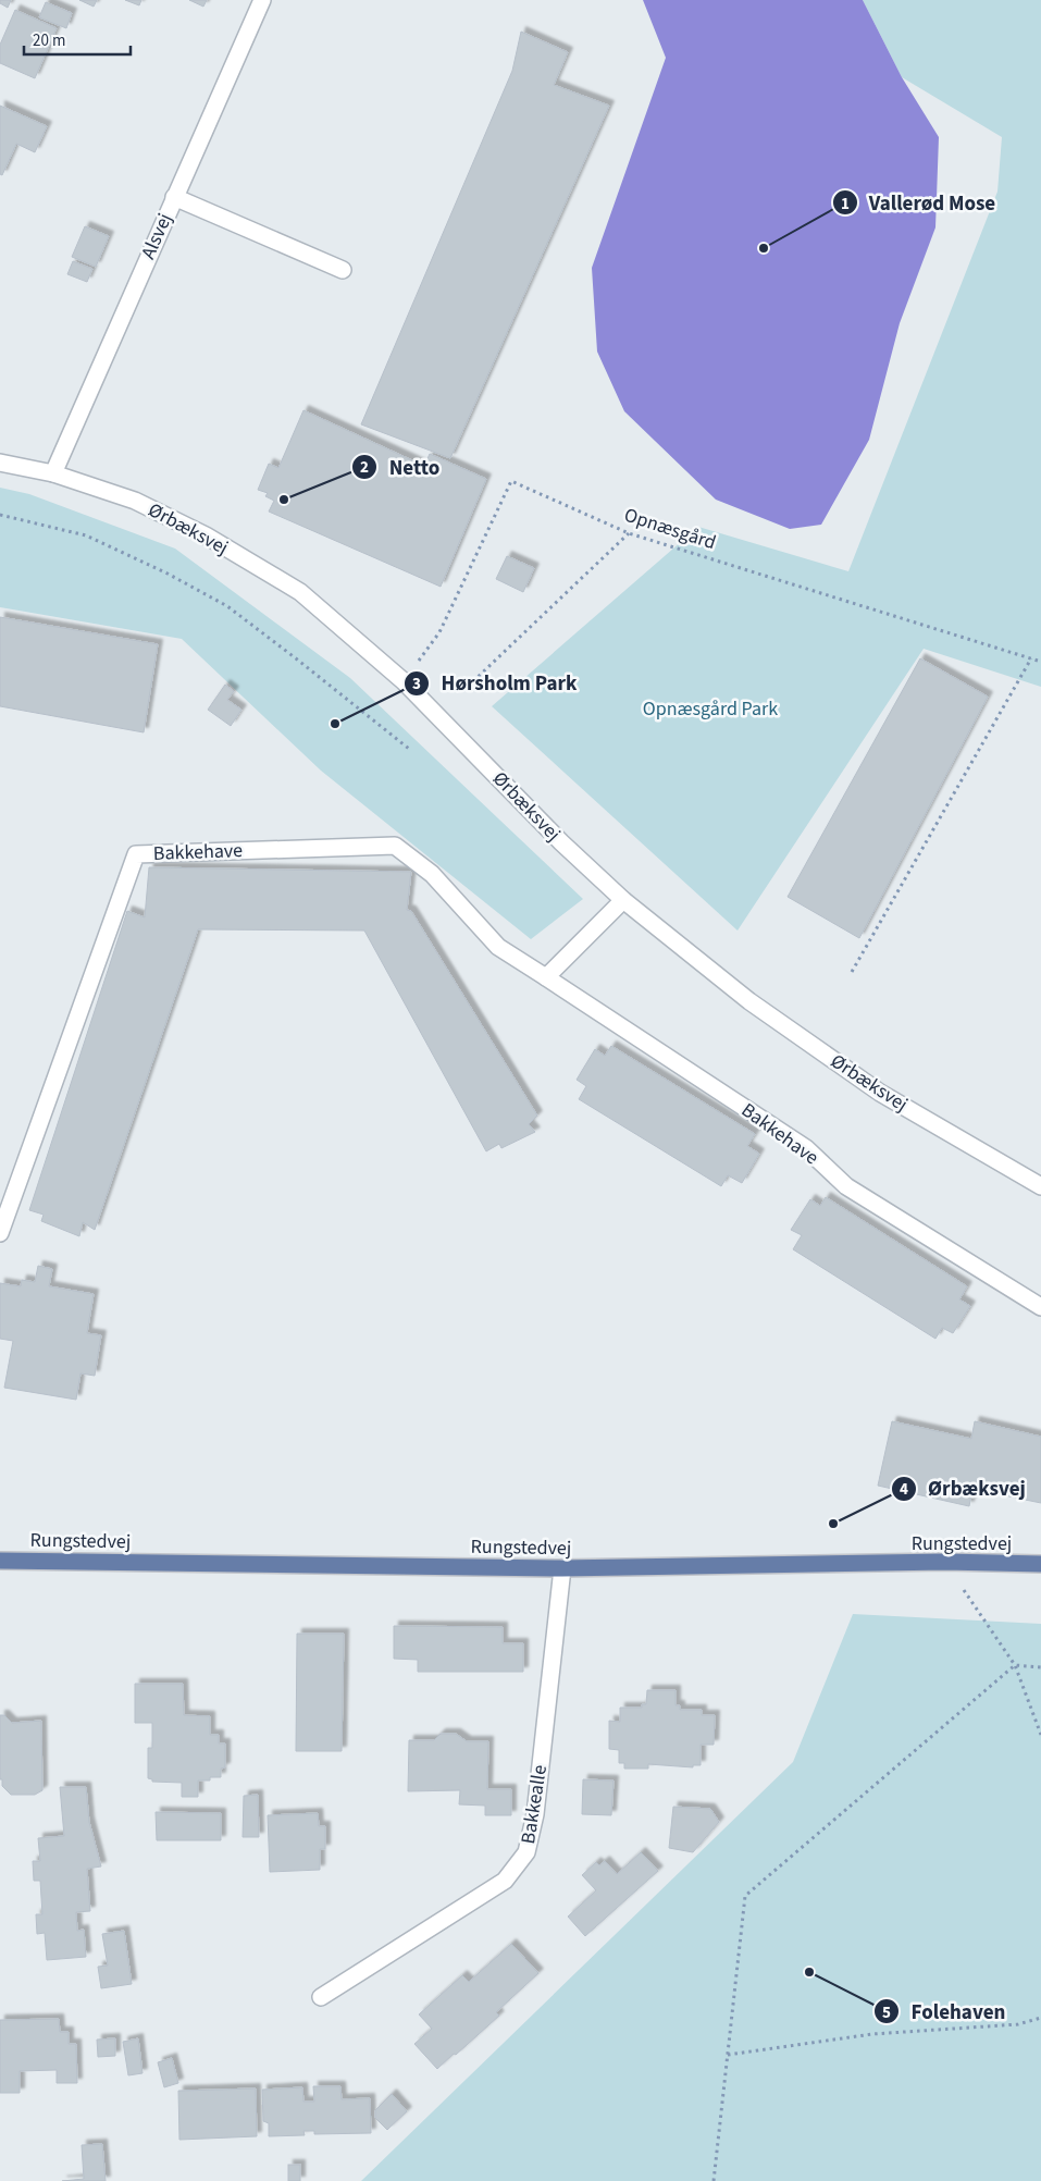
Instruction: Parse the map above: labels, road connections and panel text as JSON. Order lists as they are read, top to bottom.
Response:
{
  "streets": {
    "main road": ["Rungstedvej"],
    "street": [
      "Alsvej",
      "Ørbæksvej",
      "Bakkehave",
      "Bakkealle"
    ],
    "path": ["Opnæsgård"]
  },
  "crossings": [
    ["Alsvej", "Ørbæksvej"],
    ["Ørbæksvej", "Opnæsgård"],
    ["Rungstedvej", "Bakkealle"]
  ],
  "parks": ["Opnæsgård Park"],
  "places": [
    "Vallerød Mose",
    "Netto",
    "Hørsholm Park",
    "Ørbæksvej",
    "Folehaven"
  ],
  "scale_bar": "20 m"
}
